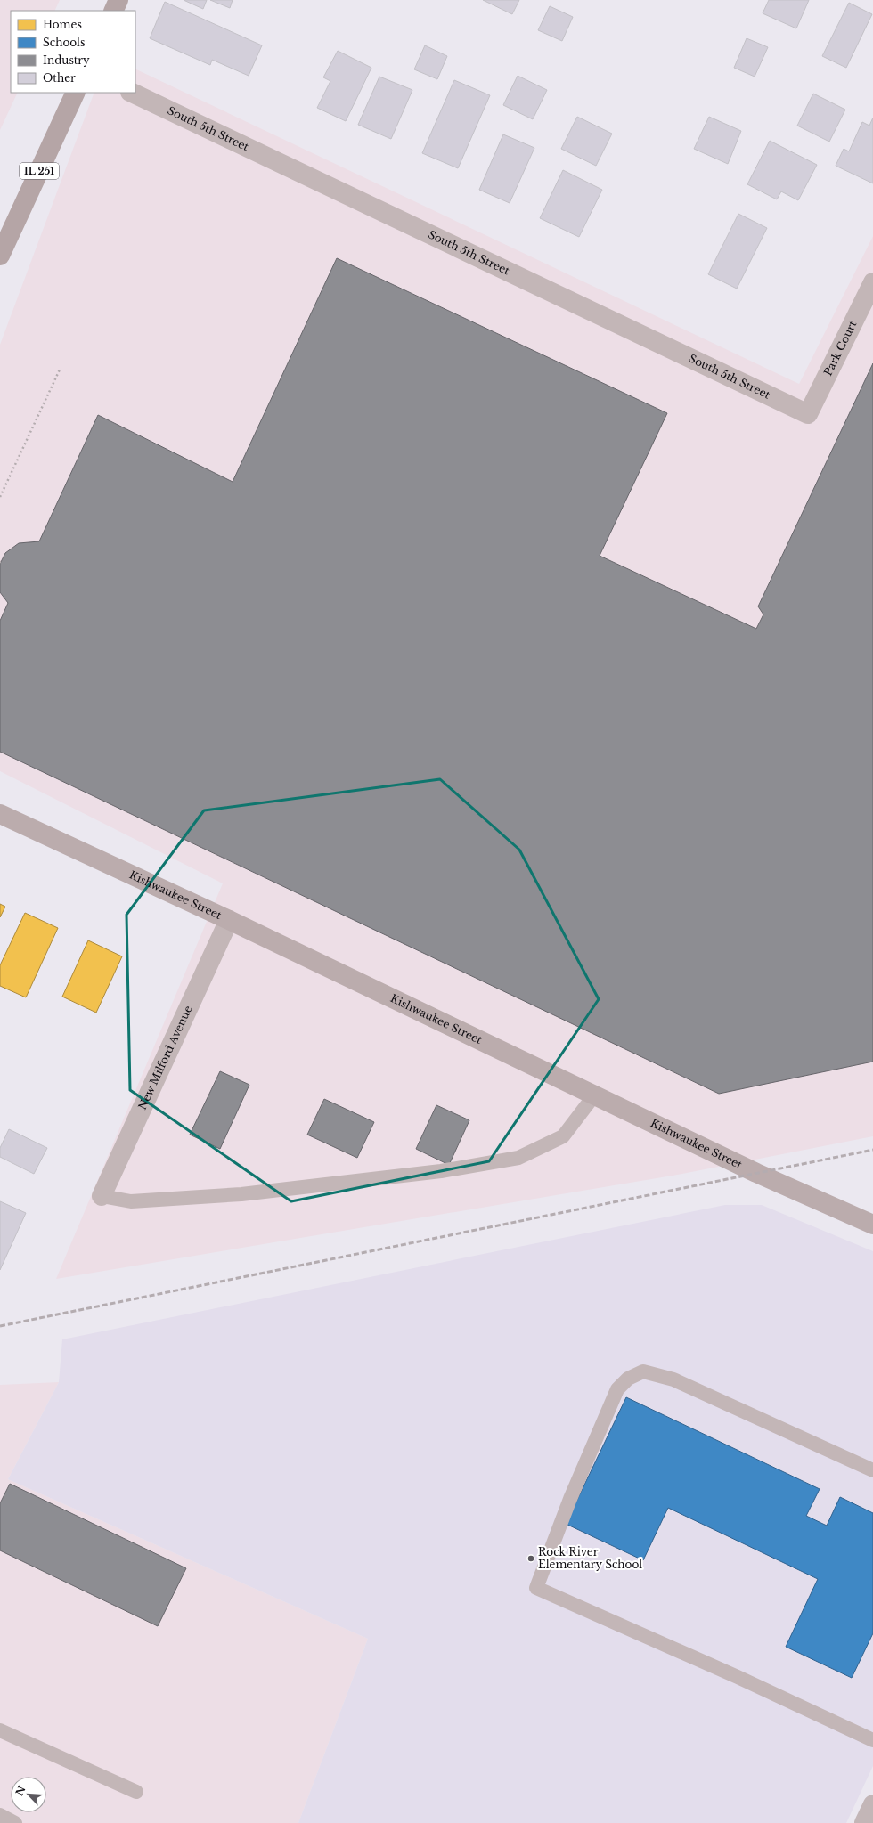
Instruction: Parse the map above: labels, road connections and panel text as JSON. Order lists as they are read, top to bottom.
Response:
{
  "streets": {
    "main road": ["IL 251"],
    "street": [
      "South 5th Street",
      "Park Court",
      "Kishwaukee Street",
      "New Milford Avenue"
    ]
  },
  "crossings": [
    ["South 5th Street", "Park Court"],
    ["Kishwaukee Street", "New Milford Avenue"]
  ],
  "places": ["Rock River Elementary School"],
  "legend": [
    "Homes",
    "Schools",
    "Industry",
    "Other"
  ],
  "north": "top left"
}
